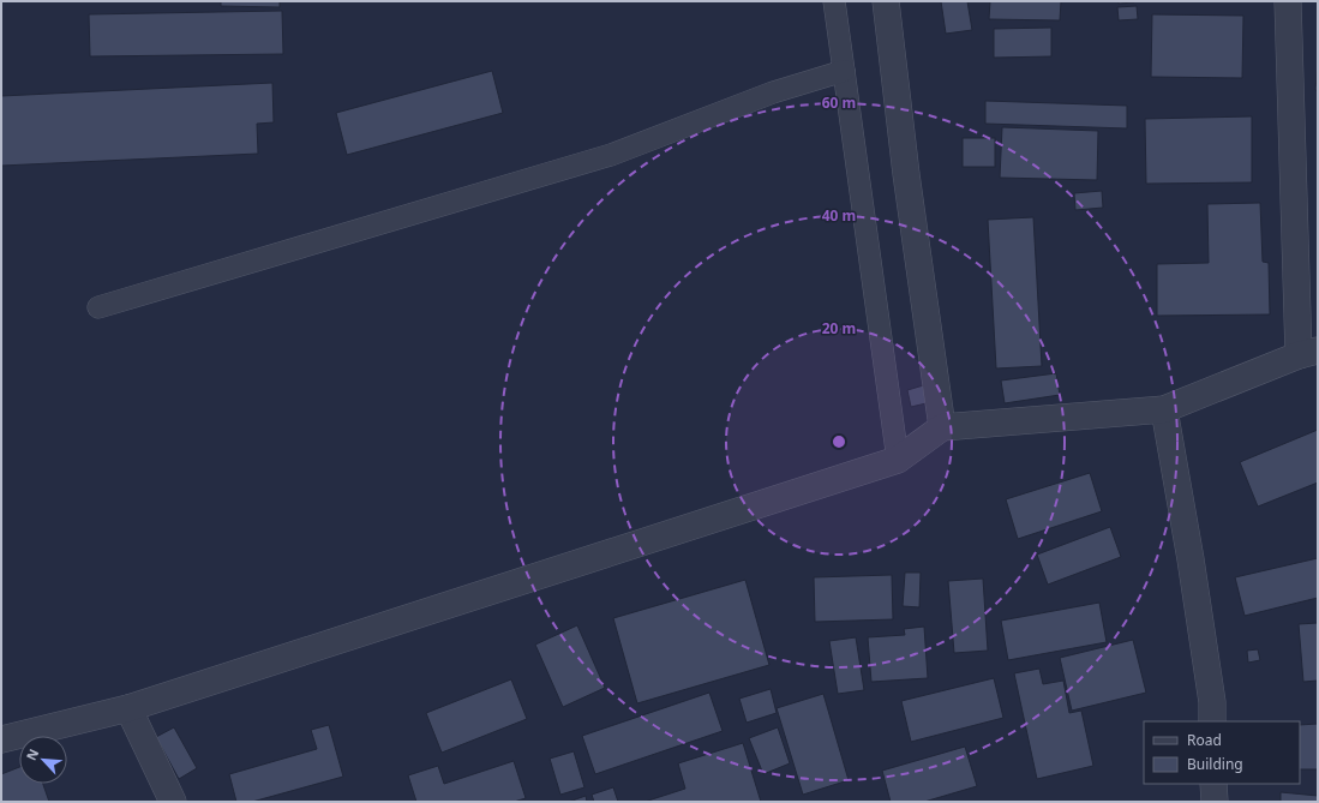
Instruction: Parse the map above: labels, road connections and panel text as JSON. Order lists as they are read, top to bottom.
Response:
{
  "legend": ["Road", "Building"],
  "north": "top left",
  "rings": ["60 m", "40 m", "20 m"]
}
